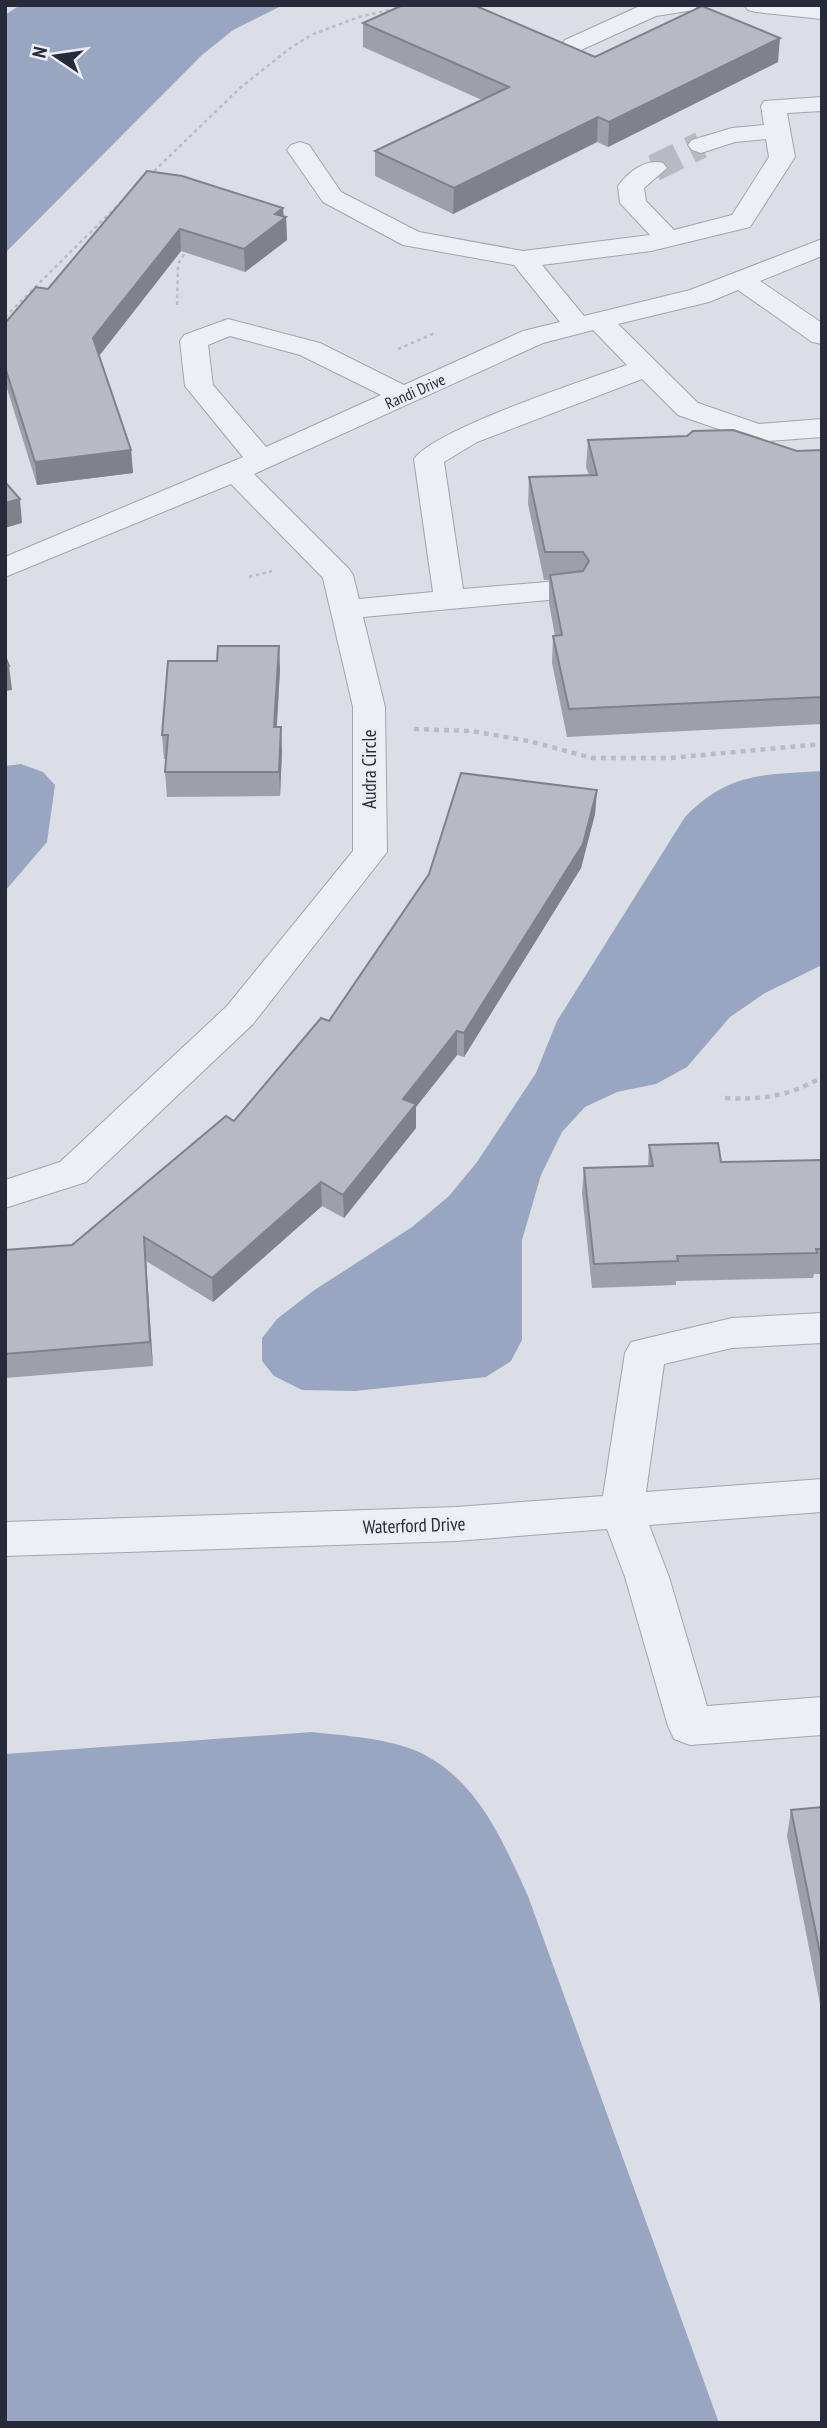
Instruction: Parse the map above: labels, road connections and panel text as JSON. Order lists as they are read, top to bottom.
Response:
{
  "streets": {
    "street": ["Randi Drive", "Audra Circle", "Waterford Drive"]
  },
  "crossings": [
    ["Randi Drive", "Audra Circle"]
  ],
  "north": "left"
}
